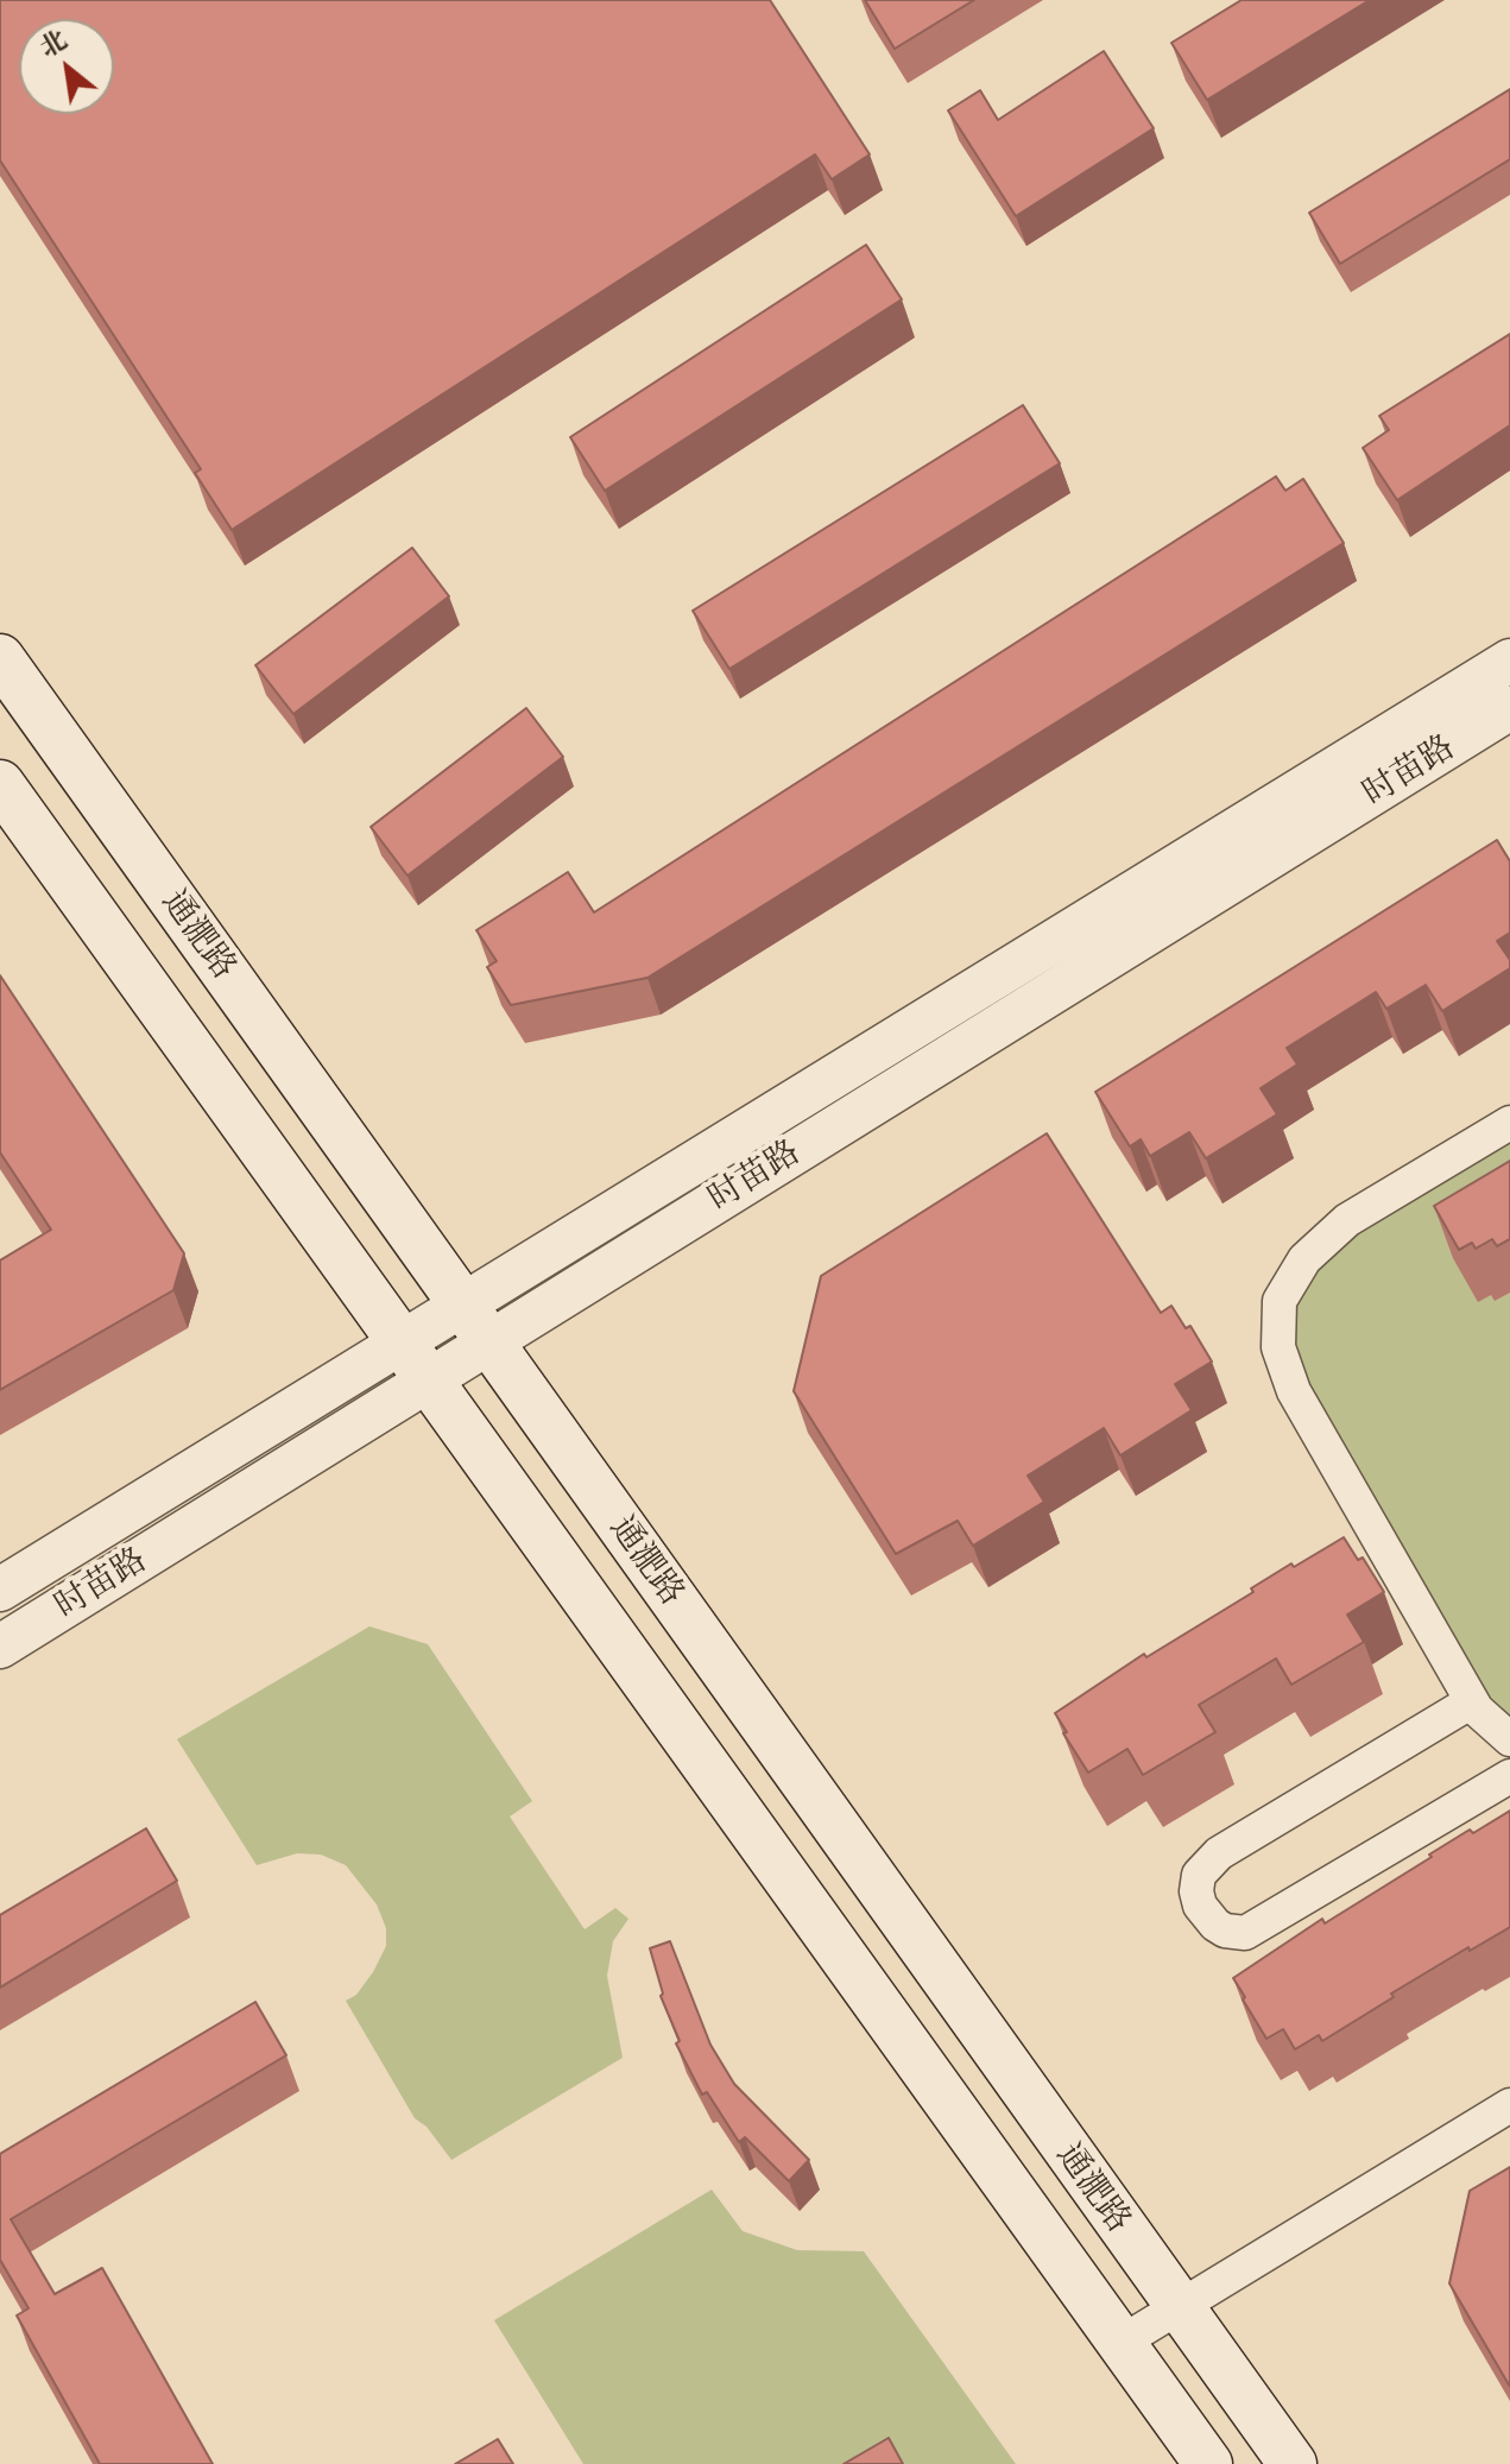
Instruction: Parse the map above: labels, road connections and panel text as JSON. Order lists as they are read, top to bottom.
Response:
{
  "streets": {
    "main road": ["通淝路"],
    "street": ["时苗路"]
  },
  "crossings": [
    ["时苗路", "通淝路"]
  ],
  "north": "top left"
}
